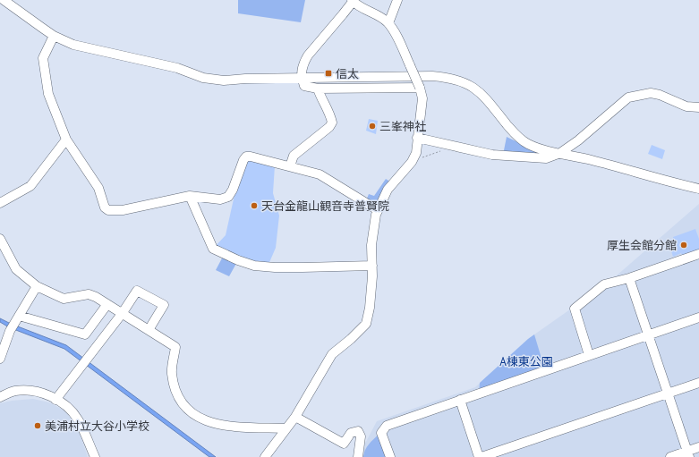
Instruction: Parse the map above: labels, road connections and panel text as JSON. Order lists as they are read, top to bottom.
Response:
{
  "parks": ["A棟東公園"],
  "places": {
    "transit": ["信太"],
    "other": [
      "三峯神社",
      "天台金龍山観音寺普賢院",
      "厚生会館分館",
      "美浦村立大谷小学校"
    ]
  }
}
